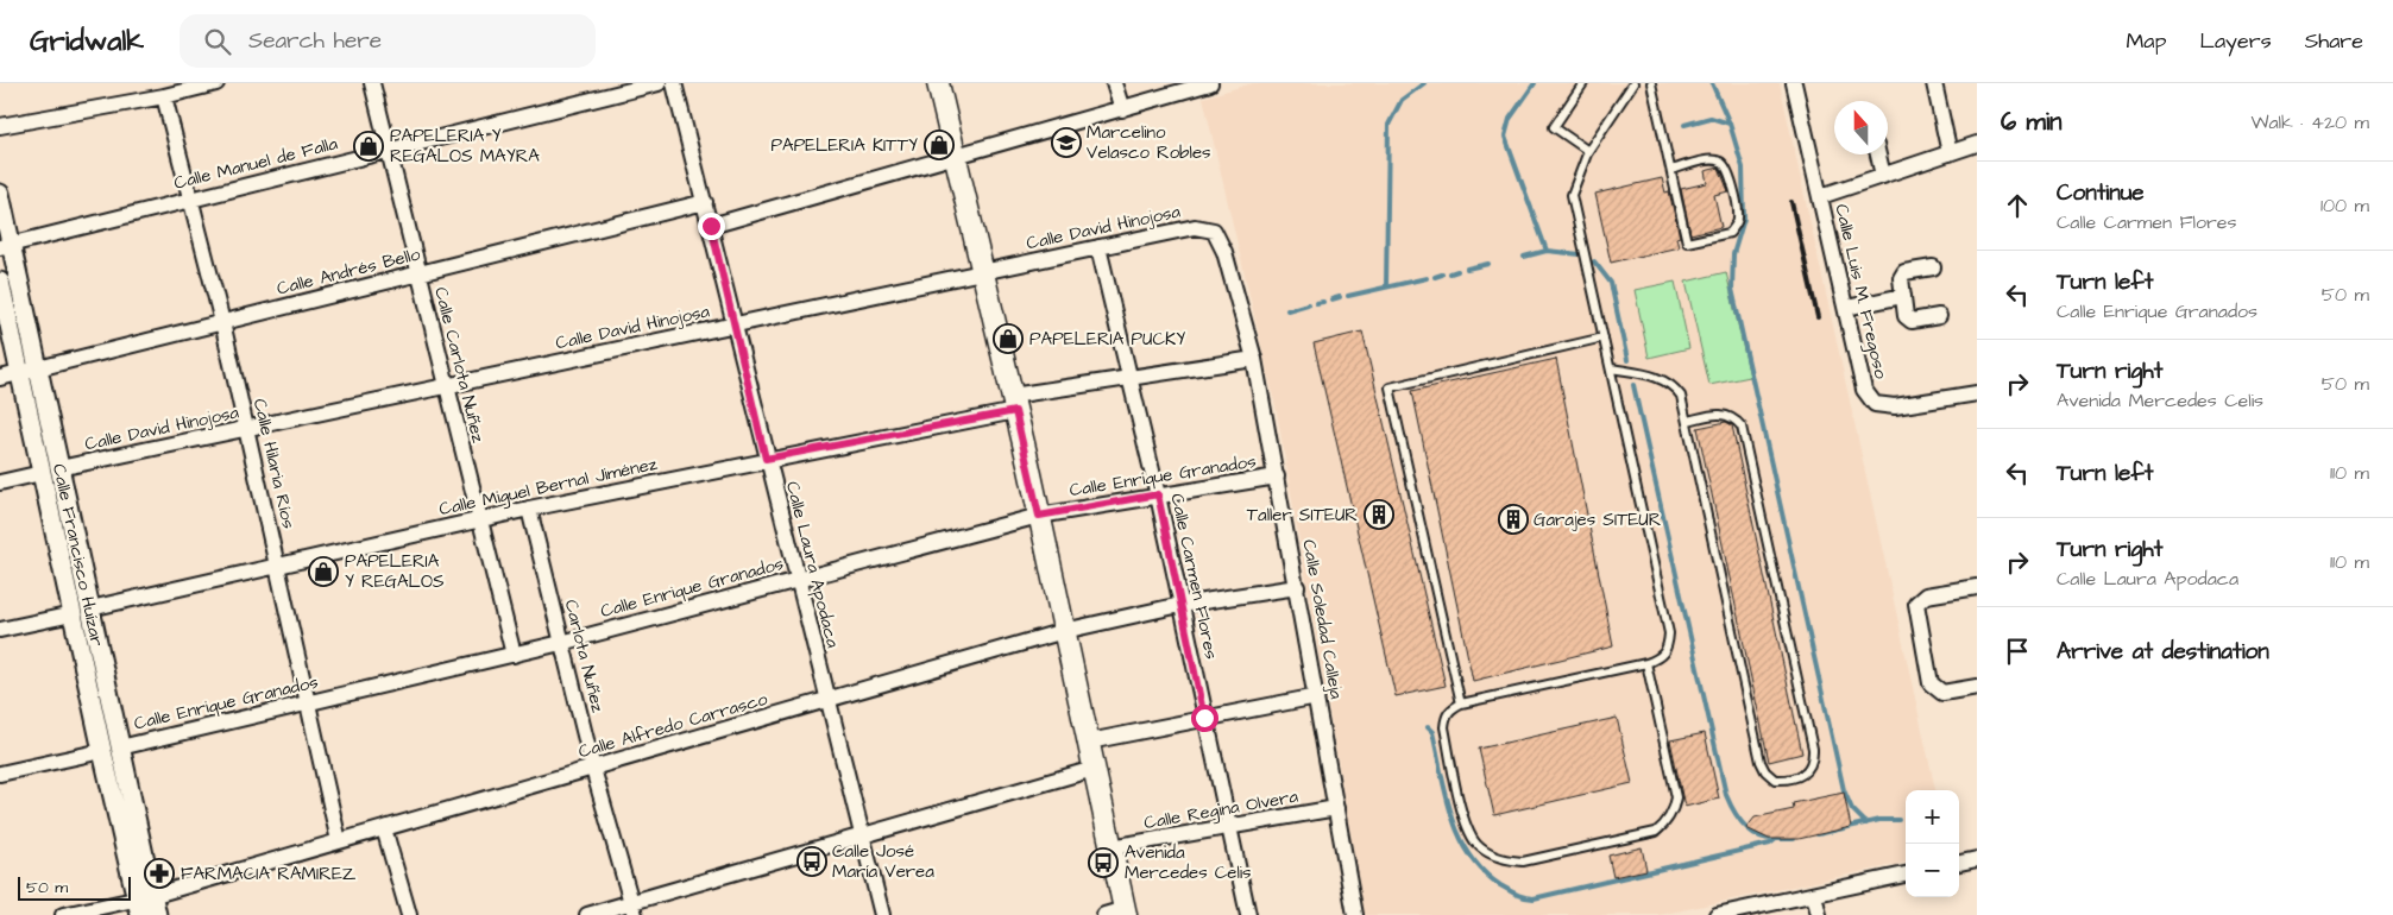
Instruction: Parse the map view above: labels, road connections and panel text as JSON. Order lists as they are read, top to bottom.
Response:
{
  "streets": {
    "street": [
      "Calle Manuel de Falla",
      "Calle David Hinojosa",
      "Calle Andrés Bello",
      "Calle Luis M. Fregoso",
      "Calle Carlota Nuñez",
      "Calle Hilaria Ríos",
      "Calle Enrique Granados",
      "Calle Miguel Bernal Jiménez",
      "Calle Francisco Huízar",
      "Calle Laura Apodaca",
      "Calle Carmen Flores",
      "Calle Soledad Calleja",
      "Carlota Nuñez",
      "Calle Alfredo Carrasco",
      "Calle Regina Olvera"
    ]
  },
  "crossings": [
    ["Calle Manuel de Falla", "Calle Carlota Nuñez"],
    ["Calle Manuel de Falla", "Calle Hilaria Ríos"],
    ["Calle Manuel de Falla", "Calle Francisco Huízar"],
    ["Calle David Hinojosa", "Calle Carlota Nuñez"],
    ["Calle David Hinojosa", "Calle Hilaria Ríos"],
    ["Calle David Hinojosa", "Calle Francisco Huízar"],
    ["Calle David Hinojosa", "Calle Laura Apodaca"],
    ["Calle David Hinojosa", "Calle Carmen Flores"],
    ["Calle David Hinojosa", "Calle Soledad Calleja"],
    ["Calle Andrés Bello", "Calle Carlota Nuñez"],
    ["Calle Andrés Bello", "Calle Hilaria Ríos"],
    ["Calle Andrés Bello", "Calle Francisco Huízar"],
    ["Calle Andrés Bello", "Calle Laura Apodaca"],
    ["Calle Carlota Nuñez", "Calle Enrique Granados"],
    ["Calle Carlota Nuñez", "Calle Miguel Bernal Jiménez"],
    ["Calle Hilaria Ríos", "Calle Enrique Granados"],
    ["Calle Hilaria Ríos", "Calle Miguel Bernal Jiménez"],
    ["Calle Hilaria Ríos", "Calle Alfredo Carrasco"],
    ["Calle Enrique Granados", "Calle Francisco Huízar"],
    ["Calle Enrique Granados", "Calle Laura Apodaca"],
    ["Calle Enrique Granados", "Calle Carmen Flores"],
    ["Calle Enrique Granados", "Calle Soledad Calleja"],
    ["Calle Enrique Granados", "Carlota Nuñez"],
    ["Calle Miguel Bernal Jiménez", "Calle Francisco Huízar"],
    ["Calle Miguel Bernal Jiménez", "Calle Laura Apodaca"],
    ["Calle Miguel Bernal Jiménez", "Calle Carmen Flores"],
    ["Calle Miguel Bernal Jiménez", "Calle Soledad Calleja"],
    ["Calle Miguel Bernal Jiménez", "Carlota Nuñez"],
    ["Calle Francisco Huízar", "Calle Alfredo Carrasco"],
    ["Calle Laura Apodaca", "Calle Alfredo Carrasco"],
    ["Calle Carmen Flores", "Calle Alfredo Carrasco"],
    ["Calle Carmen Flores", "Calle Regina Olvera"],
    ["Calle Soledad Calleja", "Calle Alfredo Carrasco"],
    ["Calle Soledad Calleja", "Calle Regina Olvera"],
    ["Carlota Nuñez", "Calle Alfredo Carrasco"]
  ],
  "places": {
    "school or university": ["Marcelino Velasco Robles"],
    "shop": [
      "PAPELERIA KITTY",
      "PAPELERIA Y REGALOS MAYRA",
      "PAPELERIA PUCKY",
      "PAPELERIA Y REGALOS"
    ],
    "building": ["Taller SITEUR", "Garajes SITEUR"],
    "bus stop": ["Calle José María Verea", "Avenida Mercedes Celis"],
    "pharmacy": ["FARMACIA RAMIREZ"]
  },
  "scale_bar": "50 m",
  "north": "top",
  "page": {
    "header": "Gridwalk",
    "search": "Search here",
    "nav": ["Map", "Layers", "Share"],
    "heading": ["6 min", "Walk · 420 m"],
    "list": [
      ["Continue", "Calle Carmen Flores", "100 m"],
      ["Turn left", "Calle Enrique Granados", "50 m"],
      ["Turn right", "Avenida Mercedes Celis", "50 m"],
      ["Turn left", "110 m"],
      ["Turn right", "Calle Laura Apodaca", "110 m"],
      "Arrive at destination"
    ],
    "map_buttons": ["+", "−"],
    "scale": "50 m"
  }
}
